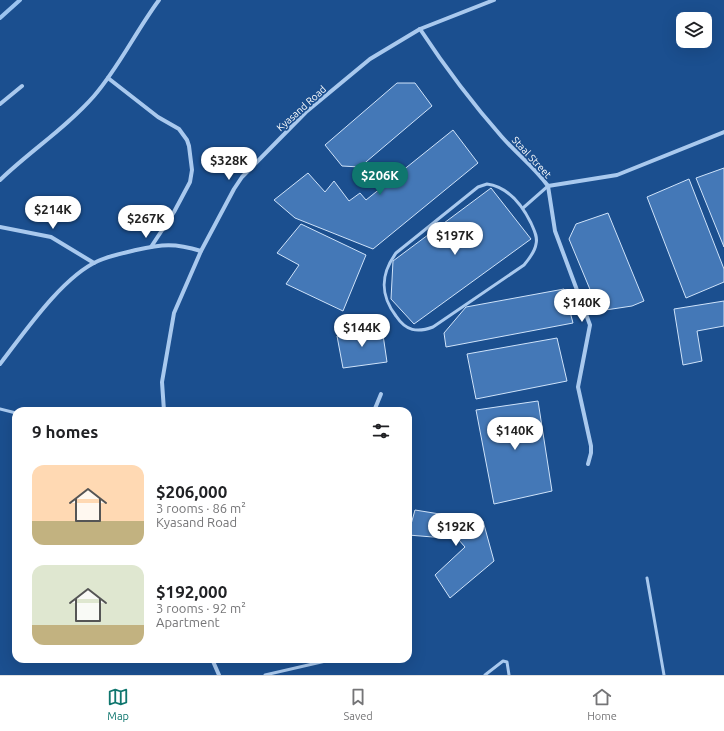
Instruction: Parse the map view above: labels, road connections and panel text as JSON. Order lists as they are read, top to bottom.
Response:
{
  "streets": {
    "street": ["Kyasand Road", "Staal Street"]
  },
  "crossings": [
    ["Kyasand Road", "Staal Street"]
  ],
  "page": {
    "price": [
      "$328K",
      "$206K",
      "$214K",
      "$267K",
      "$197K",
      "$140K",
      "$144K",
      "$140K",
      "$192K"
    ],
    "heading": "9 homes",
    "list": [
      {
        "name": "$206,000",
        "note": "3 rooms · 86 m² · Kyasand Road"
      },
      {
        "name": "$192,000",
        "note": "3 rooms · 92 m² · Apartment"
      }
    ],
    "tabs": ["Map", "Saved", "Home"]
  }
}
